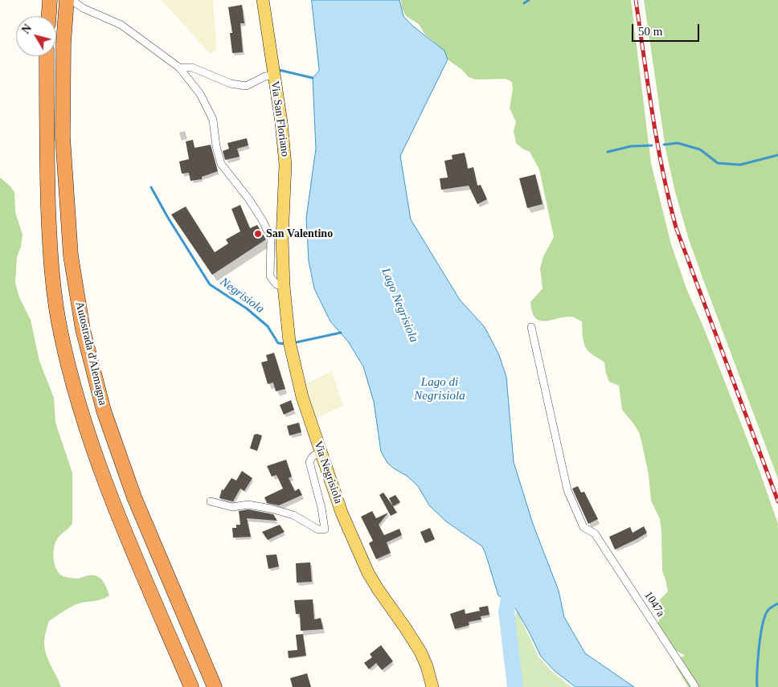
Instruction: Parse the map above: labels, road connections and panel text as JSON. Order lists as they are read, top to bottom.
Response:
{
  "streets": {
    "highway": ["Autostrada d'Alemagna"],
    "main road": ["Via San Floriano", "Via Negrisiola"],
    "street": ["1047a"]
  },
  "crossings": [
    ["Via San Floriano", "Via Negrisiola"]
  ],
  "water": ["Negrisiola", "Lago Negrisiola", "Lago di Negrisiola"],
  "places": ["San Valentino"],
  "scale_bar": "50 m",
  "north": "top left"
}
